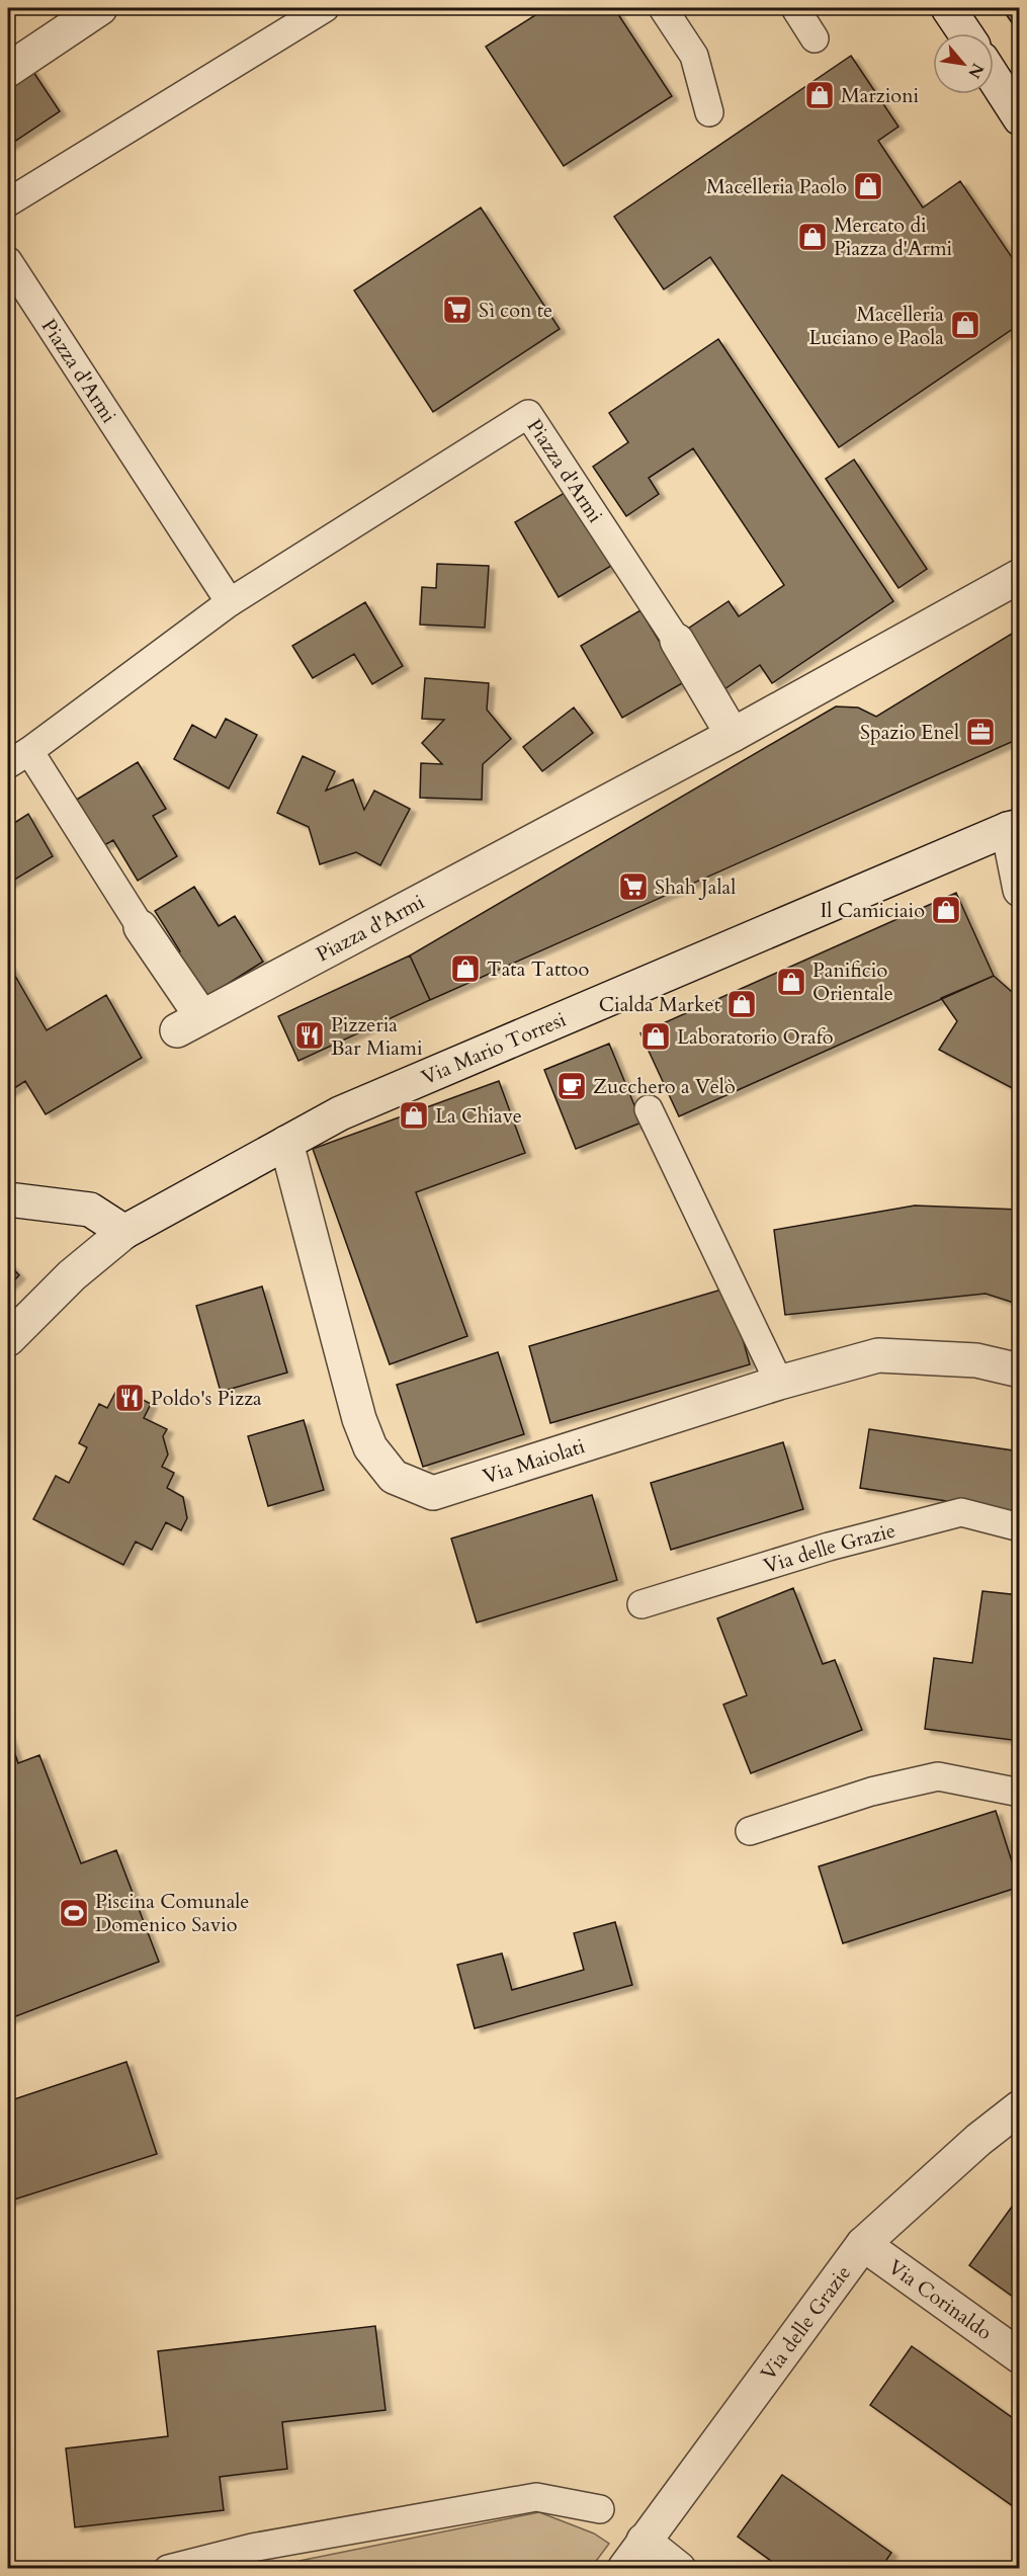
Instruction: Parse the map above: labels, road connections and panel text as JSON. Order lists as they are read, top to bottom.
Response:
{
  "streets": {
    "street": [
      "Piazza d'Armi",
      "Via Mario Torresi",
      "Via Maiolati",
      "Via delle Grazie",
      "Via Corinaldo"
    ]
  },
  "crossings": [
    ["Via Mario Torresi", "Via Maiolati"],
    ["Via delle Grazie", "Via Corinaldo"]
  ],
  "places": {
    "shop": [
      "Marzioni",
      "Macelleria Paolo",
      "Mercato di Piazza d'Armi",
      "Macelleria Luciano e Paola",
      "Il Camiciaio",
      "Tata Tattoo",
      "Panificio Orientale",
      "Cialda Market",
      "Laboratorio Orafo",
      "La Chiave"
    ],
    "supermarket": ["Sì con te", "Shah Jalal"],
    "office": ["Spazio Enel"],
    "restaurant": ["Pizzeria Bar Miami", "Poldo's Pizza"],
    "cafe": ["Zucchero a Velò"],
    "sports": ["Piscina Comunale Domenico Savio"]
  },
  "north": "bottom right"
}
